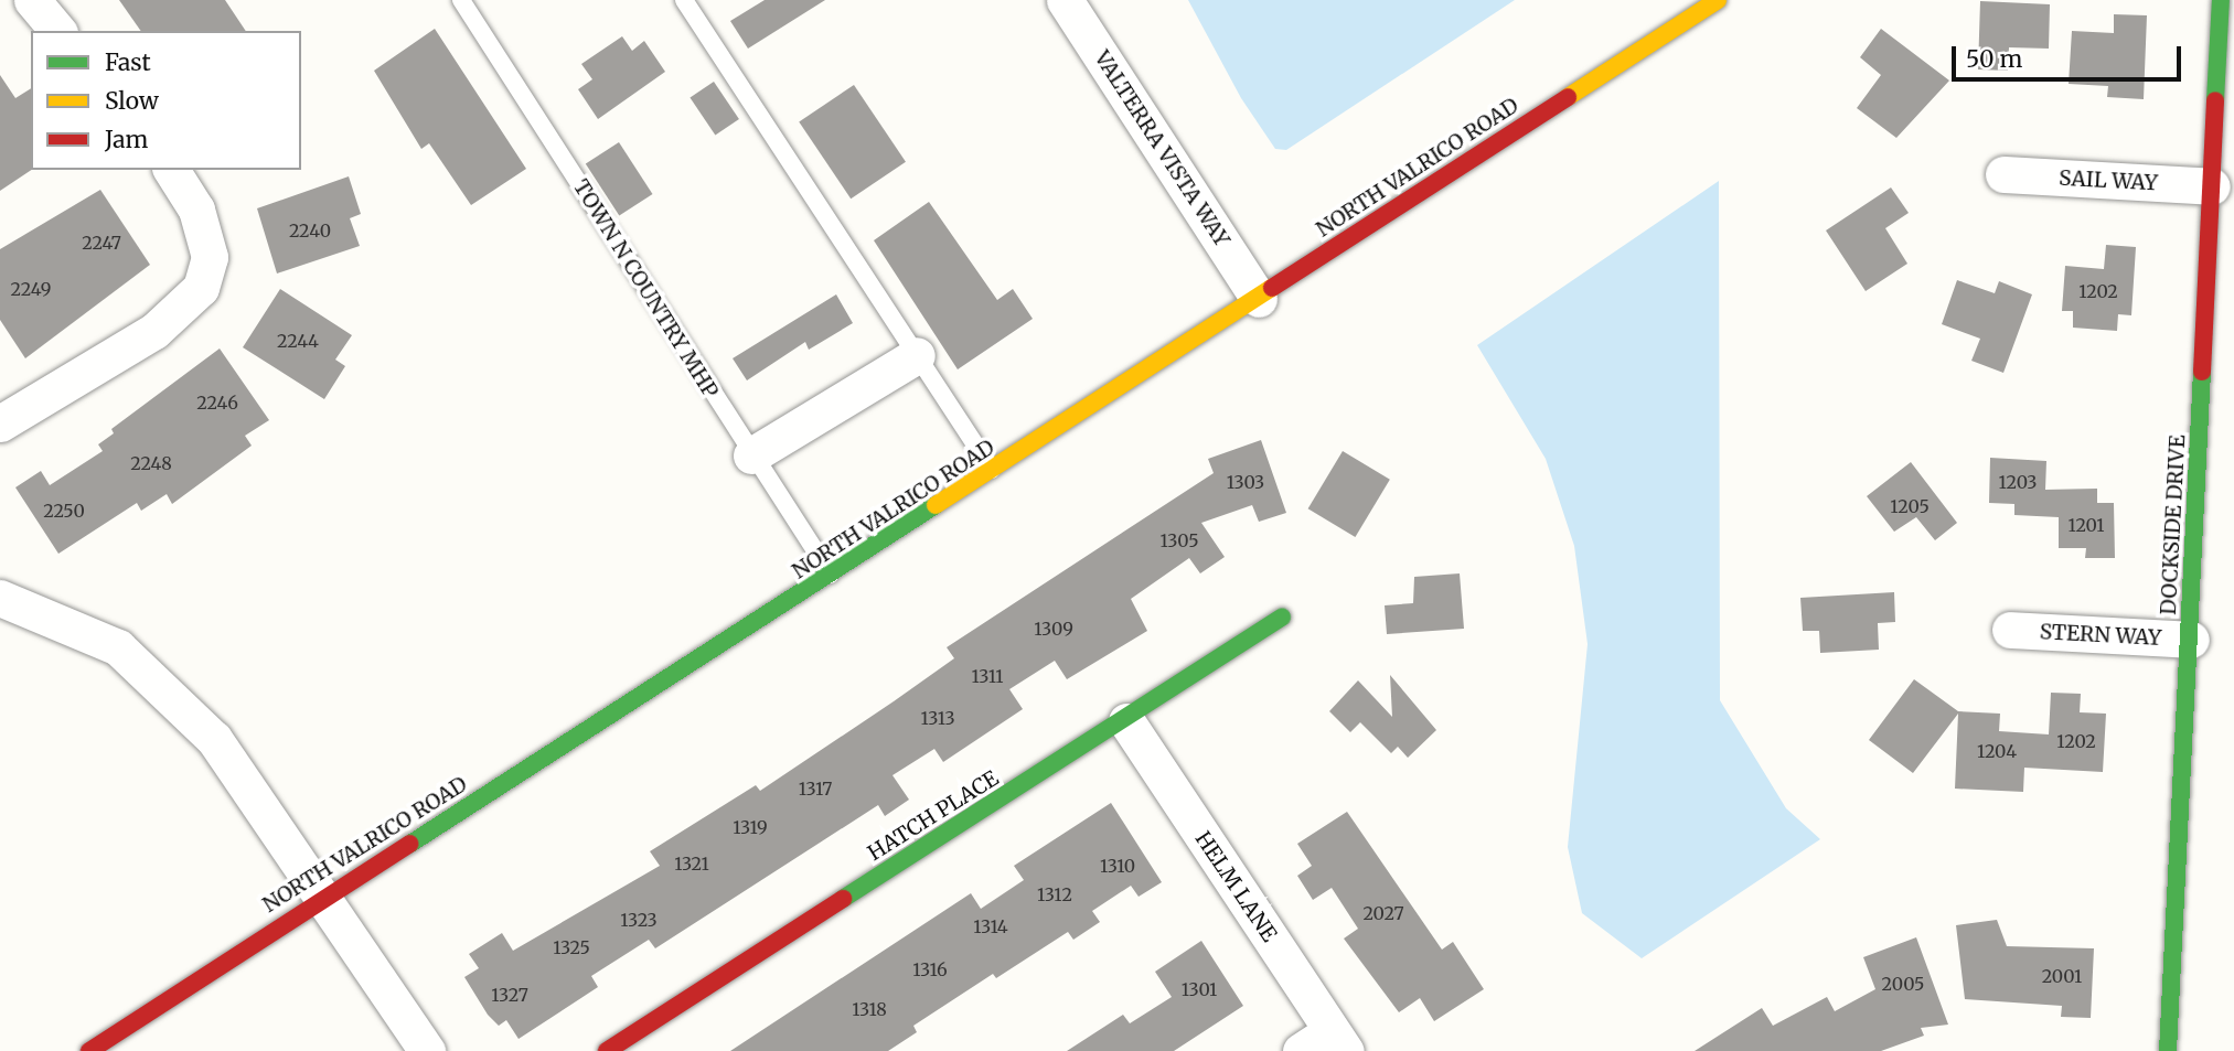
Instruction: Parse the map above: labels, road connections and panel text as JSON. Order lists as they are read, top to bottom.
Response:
{
  "streets": {
    "street": [
      "VALTERRA VISTA WAY",
      "NORTH VALRICO ROAD",
      "SAIL WAY",
      "DOCKSIDE DRIVE",
      "STERN WAY",
      "HATCH PLACE",
      "HELM LANE"
    ],
    "lane": ["TOWN N COUNTRY MHP"]
  },
  "crossings": [
    ["VALTERRA VISTA WAY", "NORTH VALRICO ROAD"],
    ["NORTH VALRICO ROAD", "TOWN N COUNTRY MHP"],
    ["SAIL WAY", "DOCKSIDE DRIVE"],
    ["DOCKSIDE DRIVE", "STERN WAY"],
    ["HATCH PLACE", "HELM LANE"]
  ],
  "house_numbers": [
    "2240",
    "2247",
    "2249",
    "1202",
    "2244",
    "2246",
    "2248",
    "1303",
    "1203",
    "1205",
    "2250",
    "1201",
    "1305",
    "1309",
    "1311",
    "1313",
    "1202",
    "1204",
    "1317",
    "1319",
    "1321",
    "1310",
    "1312",
    "2027",
    "1323",
    "1314",
    "1325",
    "1316",
    "2001",
    "2005",
    "1301",
    "1327",
    "1318"
  ],
  "legend": ["Fast", "Slow", "Jam"],
  "scale_bar": "50 m"
}
